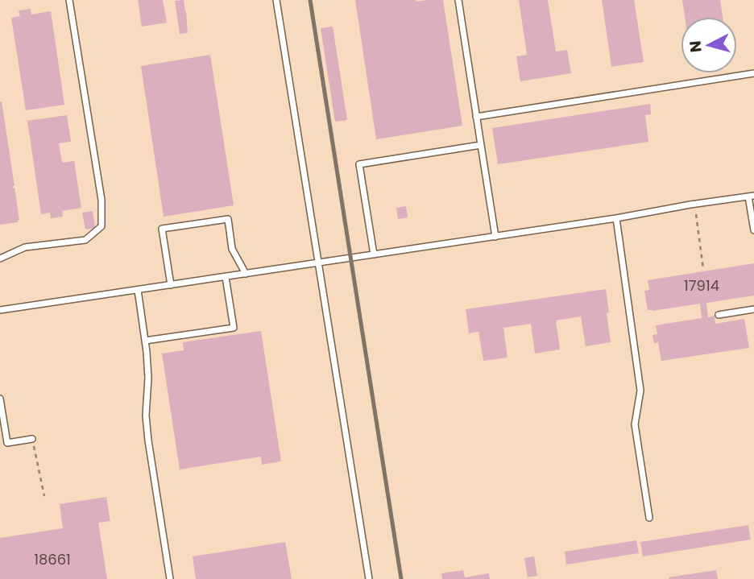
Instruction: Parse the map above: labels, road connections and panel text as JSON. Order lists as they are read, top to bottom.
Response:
{
  "house_numbers": ["17914", "18661"],
  "north": "left"
}
